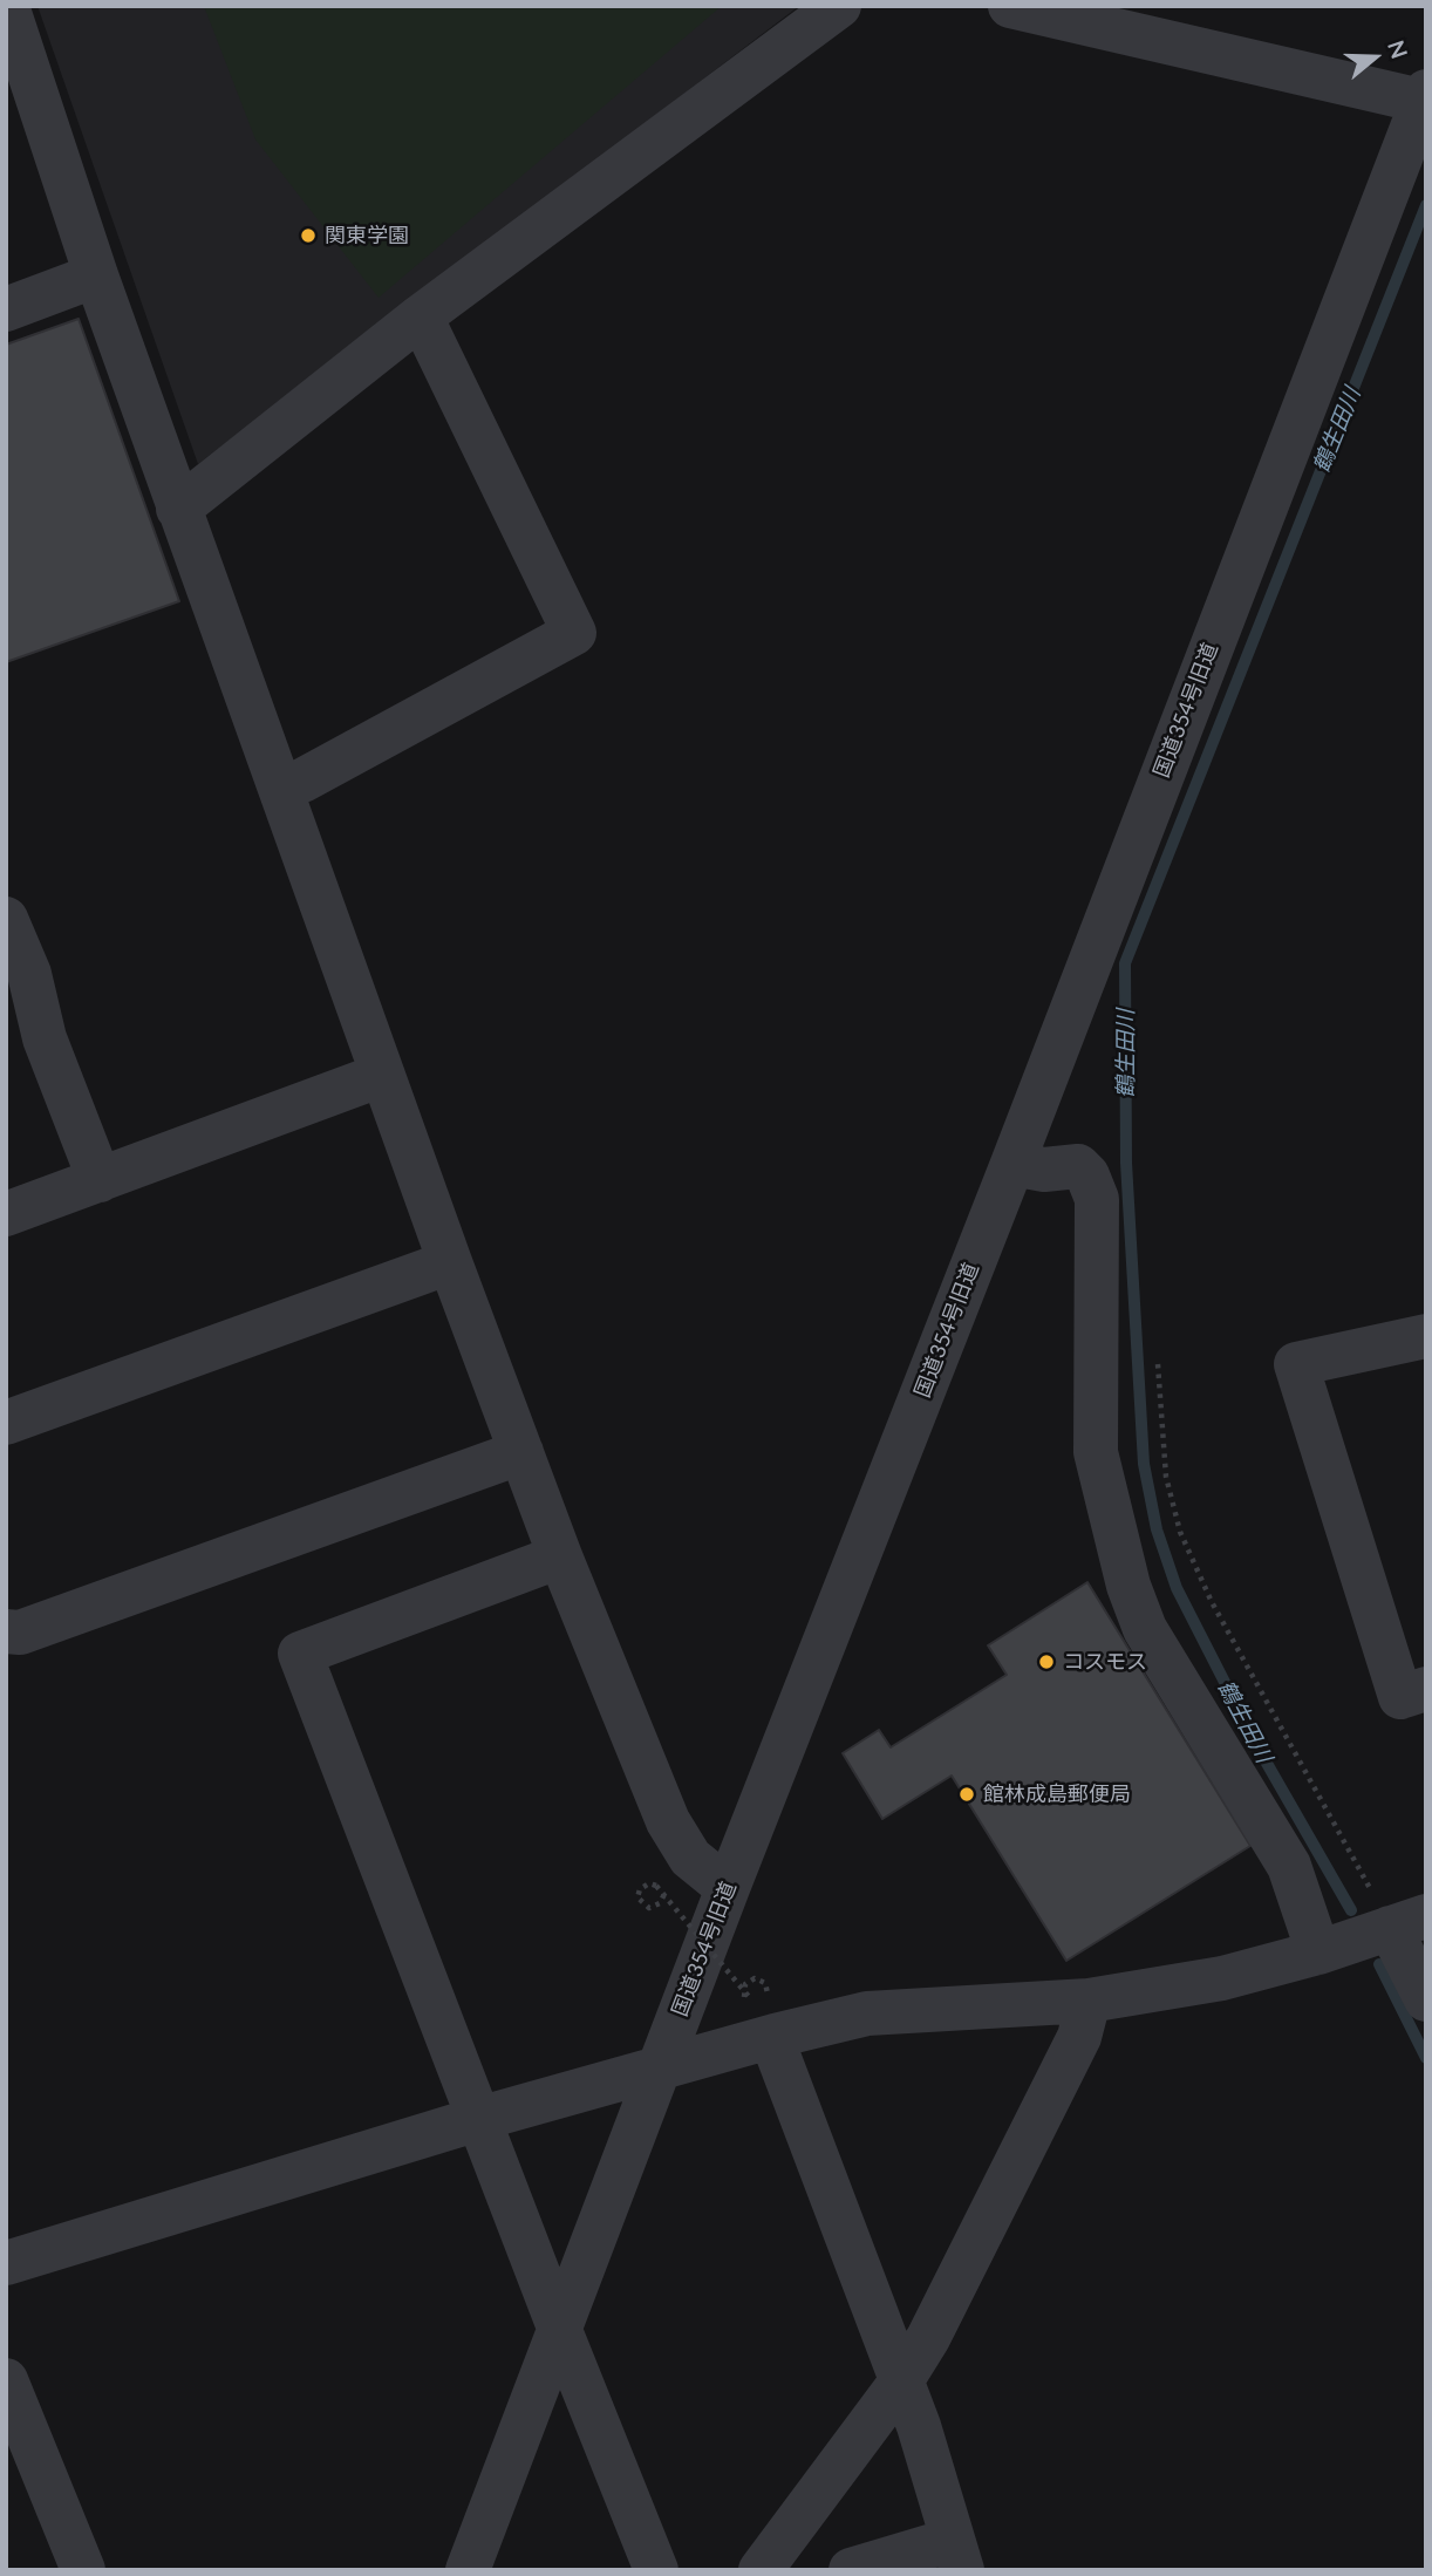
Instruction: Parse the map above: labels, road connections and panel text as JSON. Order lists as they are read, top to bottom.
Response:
{
  "streets": {
    "street": ["国道354号旧道"]
  },
  "water": ["鶴生田川"],
  "places": ["関東学園", "コスモス", "館林成島郵便局"],
  "north": "right"
}
